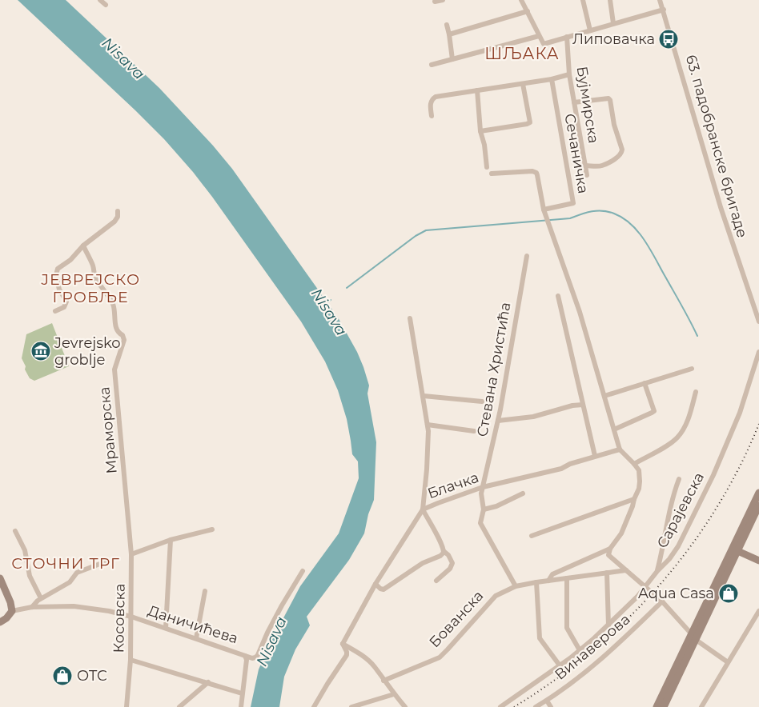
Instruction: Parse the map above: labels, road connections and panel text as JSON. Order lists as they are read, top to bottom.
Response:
{
  "streets": {
    "street": [
      "Бујмирска",
      "63. падобранске бригаде",
      "Сечаничка",
      "Стевана Христића",
      "Мраморска",
      "Блачка",
      "Сарајевска",
      "Косовска",
      "Бованска",
      "Даничићева",
      "Винаверова"
    ]
  },
  "crossings": [
    ["Стевана Христића", "Блачка"],
    ["Стевана Христића", "Бованска"],
    ["Мраморска", "Косовска"],
    ["Косовска", "Даничићева"]
  ],
  "districts": ["ШЉАКА", "ЈЕВРЕЈСКО ГРОБЉЕ", "СТОЧНИ ТРГ"],
  "water": ["Nisava"],
  "places": {
    "bus stop": ["Липовачка"],
    "museum": ["Jevrejsko groblje"],
    "shop": ["Aqua Casa", "OTC"]
  }
}
